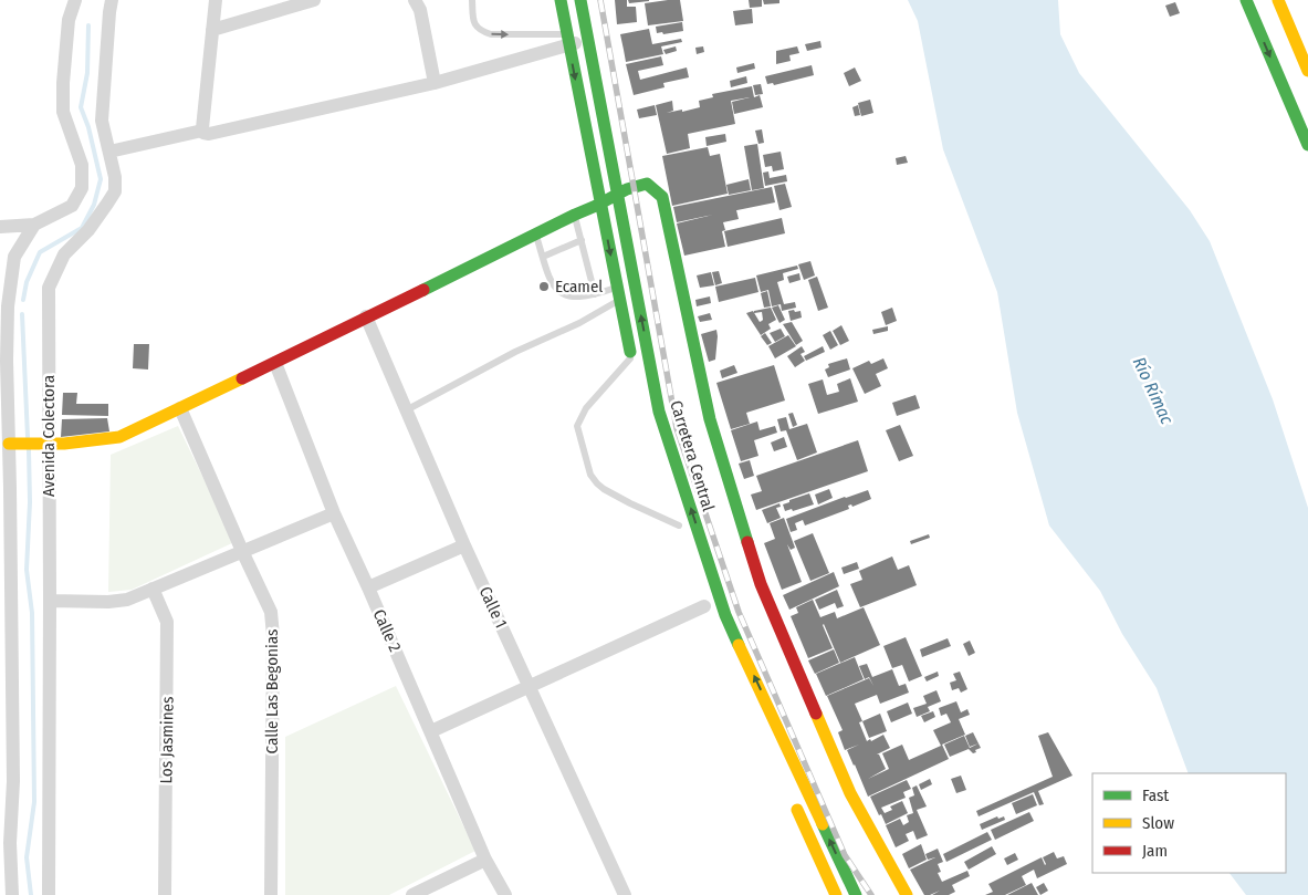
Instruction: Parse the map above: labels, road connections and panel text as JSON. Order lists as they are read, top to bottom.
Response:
{
  "streets": {
    "main road": ["Carretera Central"],
    "street": [
      "Avenida Colectora",
      "Calle 1",
      "Calle 2",
      "Calle Las Begonias",
      "Los Jasmines"
    ]
  },
  "water": ["Río Rímac"],
  "places": ["Ecamel"],
  "legend": ["Fast", "Slow", "Jam"]
}
